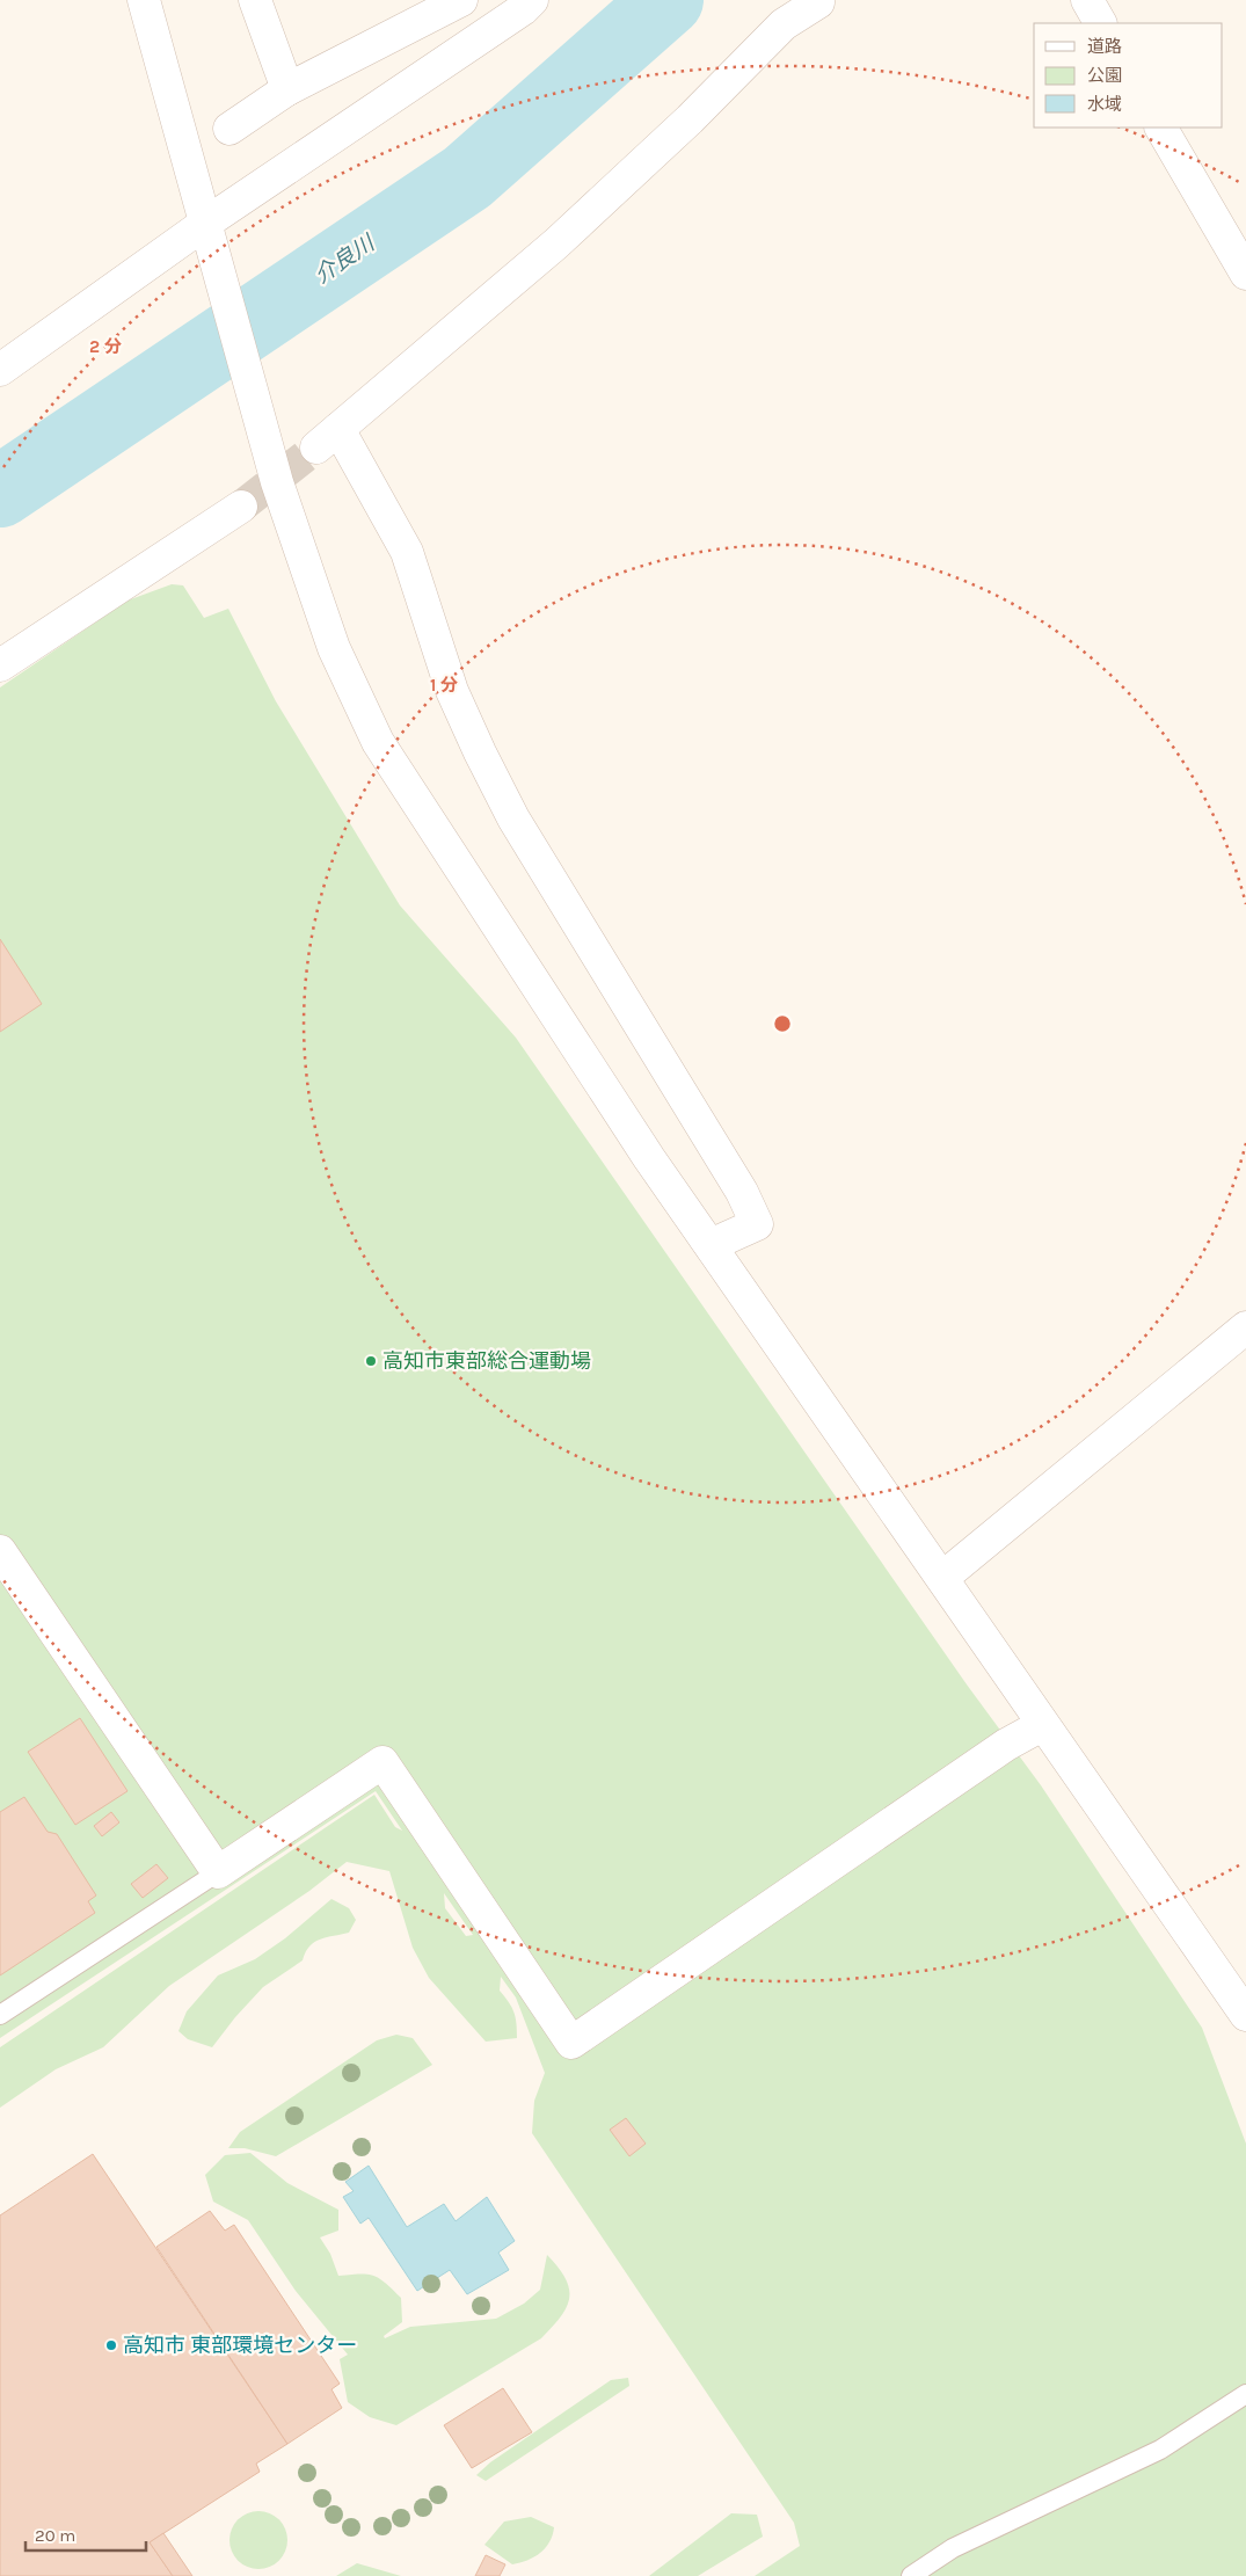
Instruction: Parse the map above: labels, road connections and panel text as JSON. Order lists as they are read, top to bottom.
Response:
{
  "water": ["介良川"],
  "places": ["高知市東部総合運動場", "高知市 東部環境センター"],
  "legend": ["道路", "公園", "水域"],
  "scale_bar": "20 m",
  "rings": ["2 分", "1 分"]
}
